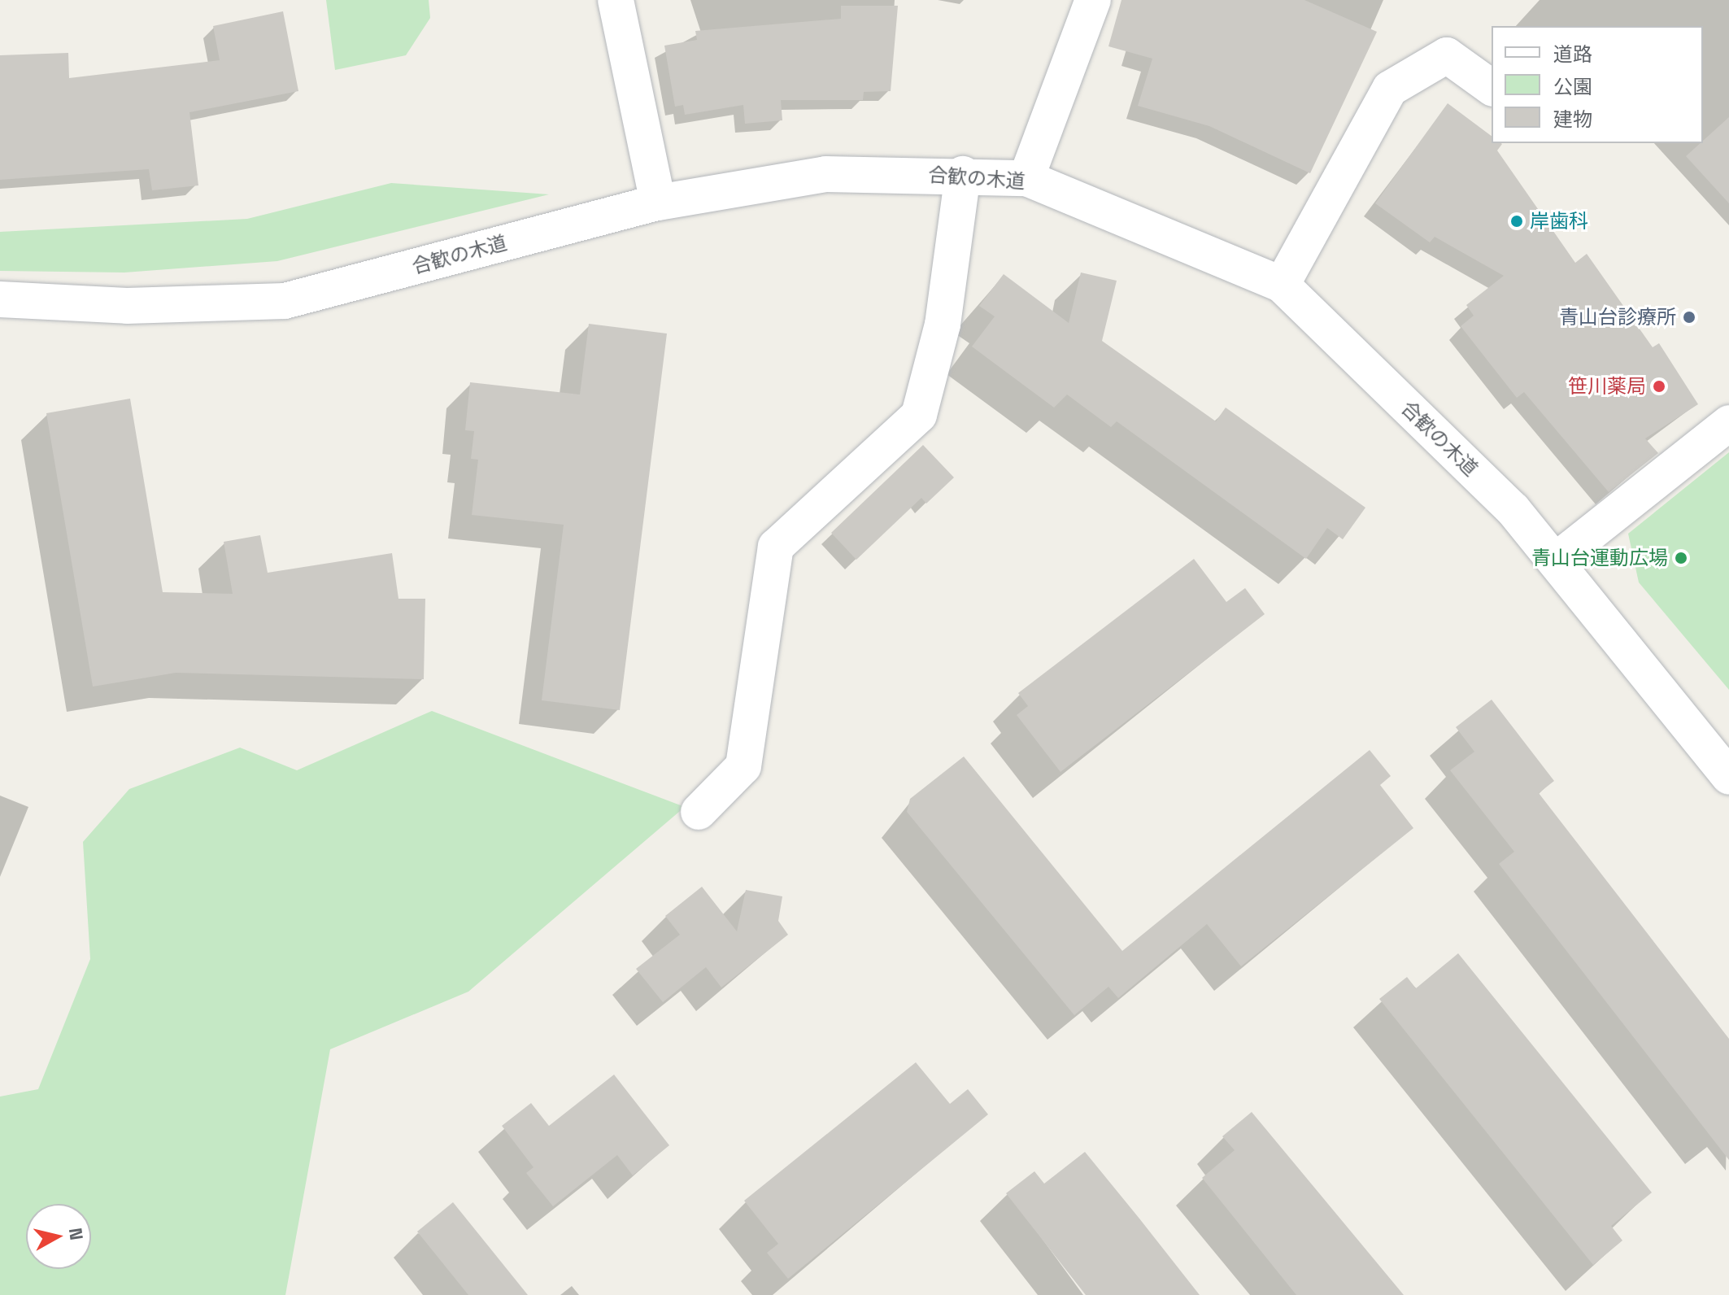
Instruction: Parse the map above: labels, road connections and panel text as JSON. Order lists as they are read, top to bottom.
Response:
{
  "streets": {
    "street": ["合歓の木道"]
  },
  "places": [
    "岸歯科",
    "青山台診療所",
    "笹川薬局",
    "青山台運動広場"
  ],
  "legend": ["道路", "公園", "建物"],
  "north": "right"
}
